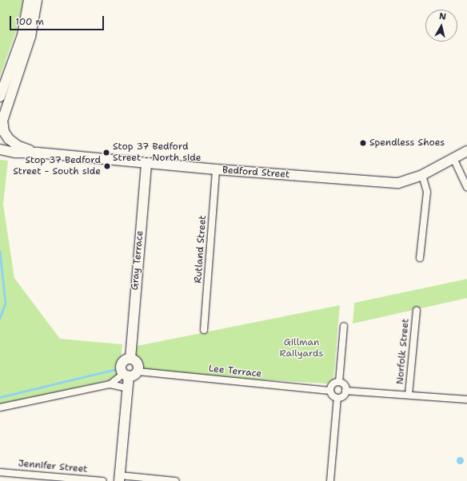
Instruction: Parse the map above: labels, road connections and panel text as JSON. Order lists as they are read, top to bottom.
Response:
{
  "streets": {
    "street": [
      "Bedford Street",
      "Rutland Street",
      "Gray Terrace",
      "Norfolk Street",
      "Lee Terrace",
      "Jennifer Street"
    ]
  },
  "crossings": [
    ["Bedford Street", "Rutland Street"],
    ["Bedford Street", "Gray Terrace"],
    ["Gray Terrace", "Lee Terrace"]
  ],
  "parks": ["Gillman Railyards"],
  "places": ["Spendless Shoes", "Stop 37 Bedford Street - North side", "Stop 37 Bedford Street - South side"],
  "scale_bar": "100 m",
  "north": "top"
}
